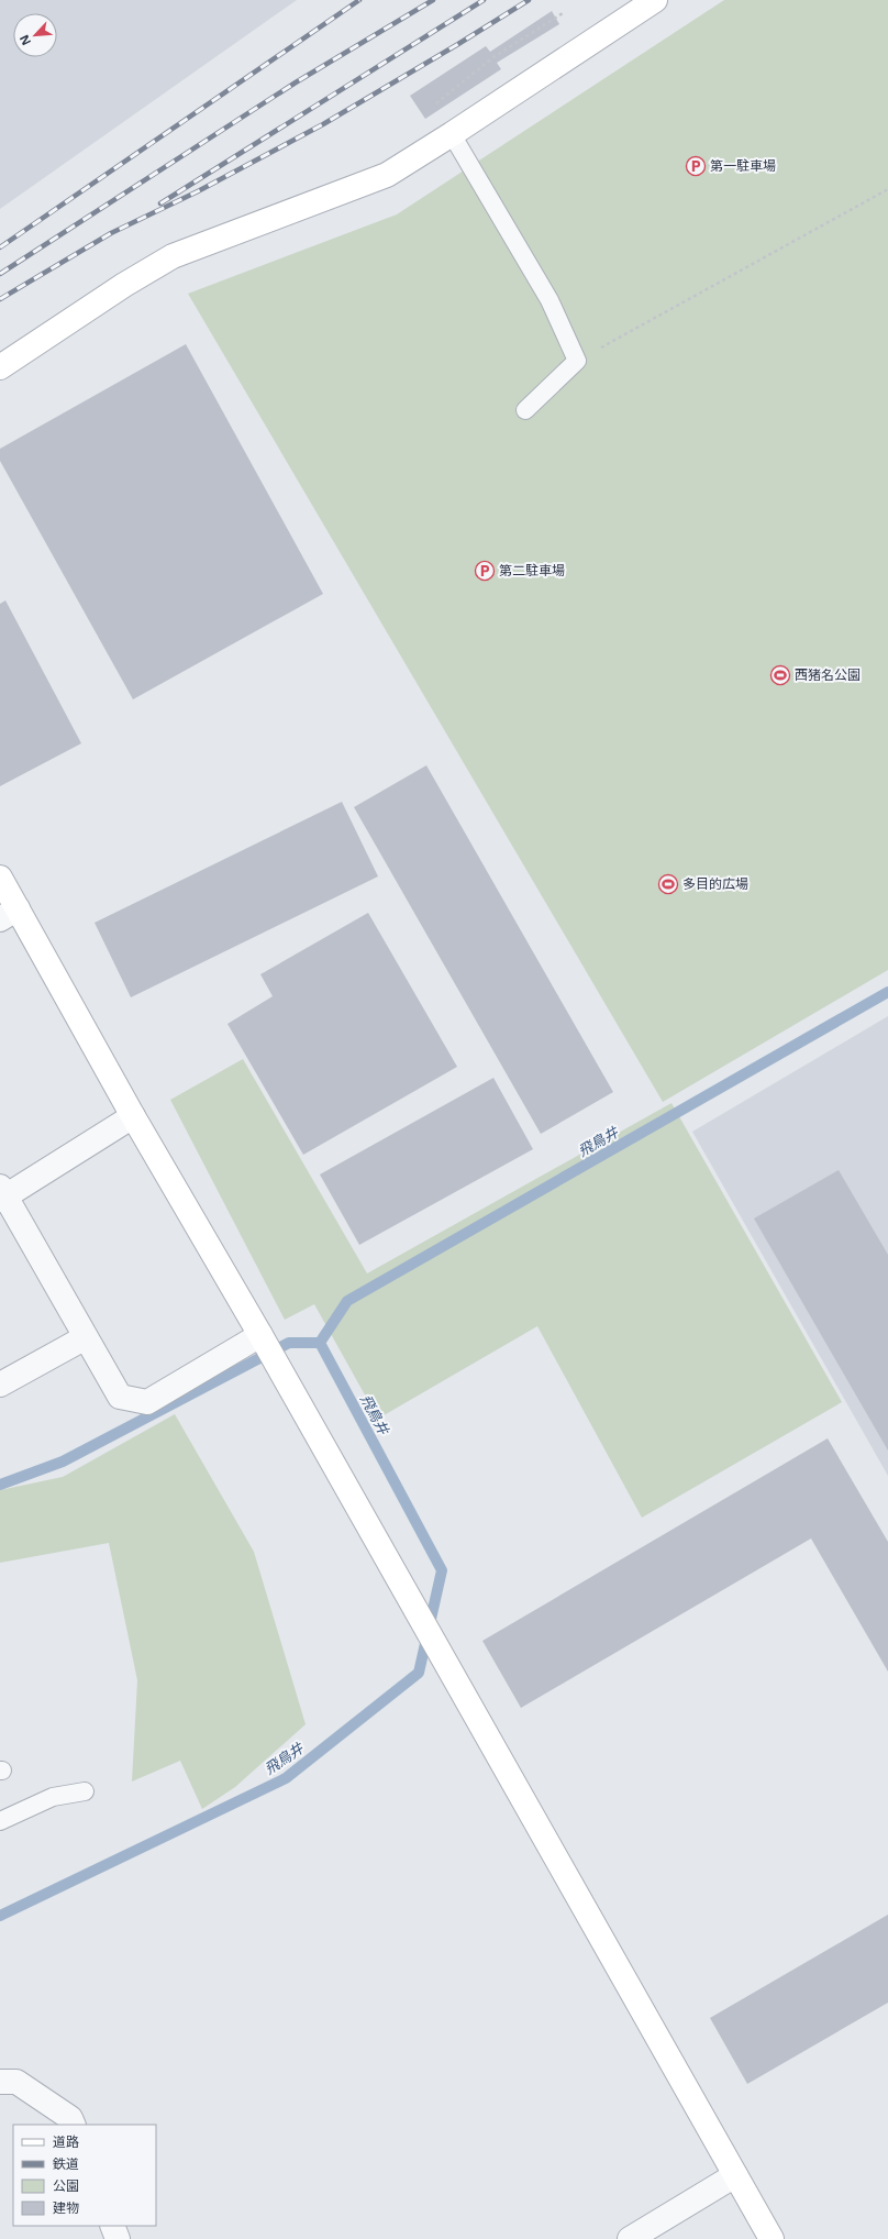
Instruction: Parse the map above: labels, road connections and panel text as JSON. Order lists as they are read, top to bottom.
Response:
{
  "water": ["飛鳥井"],
  "places": {
    "parking": ["第一駐車場", "第二駐車場"],
    "sports": ["西猪名公園", "多目的広場"]
  },
  "legend": [
    "道路",
    "鉄道",
    "公園",
    "建物"
  ],
  "north": "bottom left"
}
